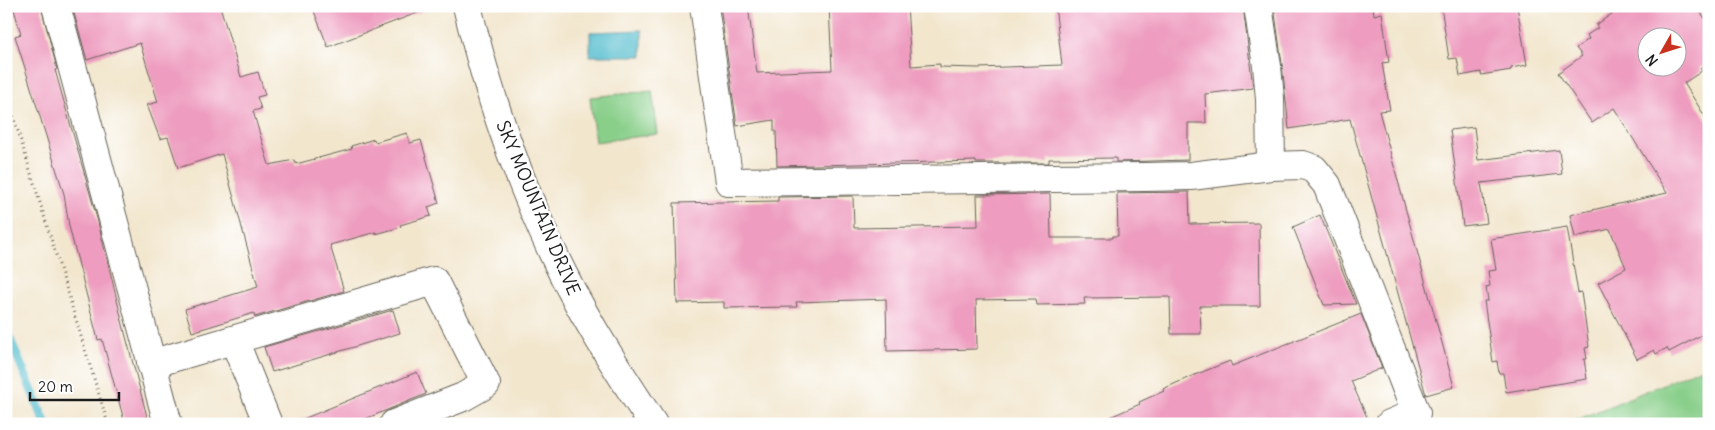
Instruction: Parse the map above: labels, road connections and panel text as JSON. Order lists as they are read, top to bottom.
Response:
{
  "streets": {
    "street": ["SKY MOUNTAIN DRIVE"]
  },
  "scale_bar": "20 m",
  "north": "bottom left"
}
